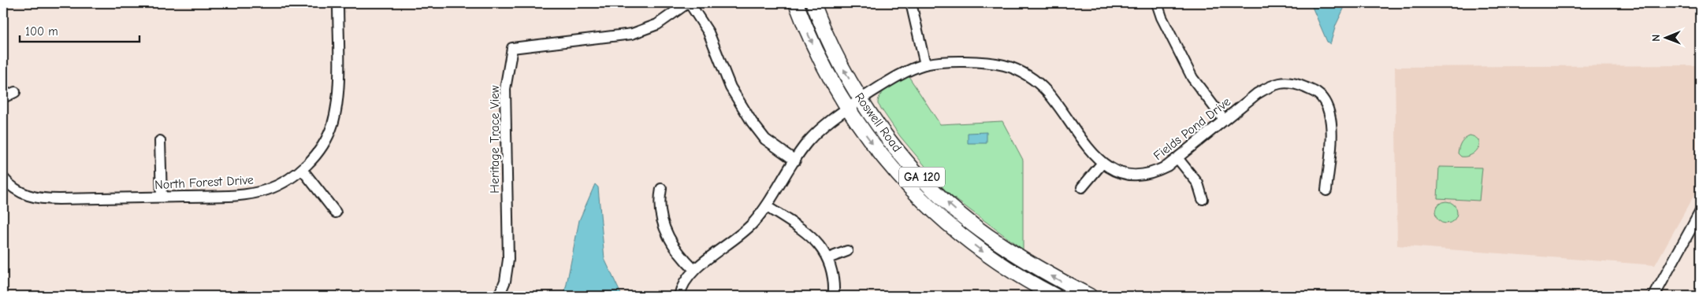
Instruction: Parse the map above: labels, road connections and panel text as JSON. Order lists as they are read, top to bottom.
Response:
{
  "streets": {
    "highway": ["Roswell Road", "GA 120"],
    "street": ["Fields Pond Drive", "Heritage Trace View", "North Forest Drive"]
  },
  "crossings": [
    ["Roswell Road", "Fields Pond Drive"]
  ],
  "scale_bar": "100 m",
  "north": "left"
}
